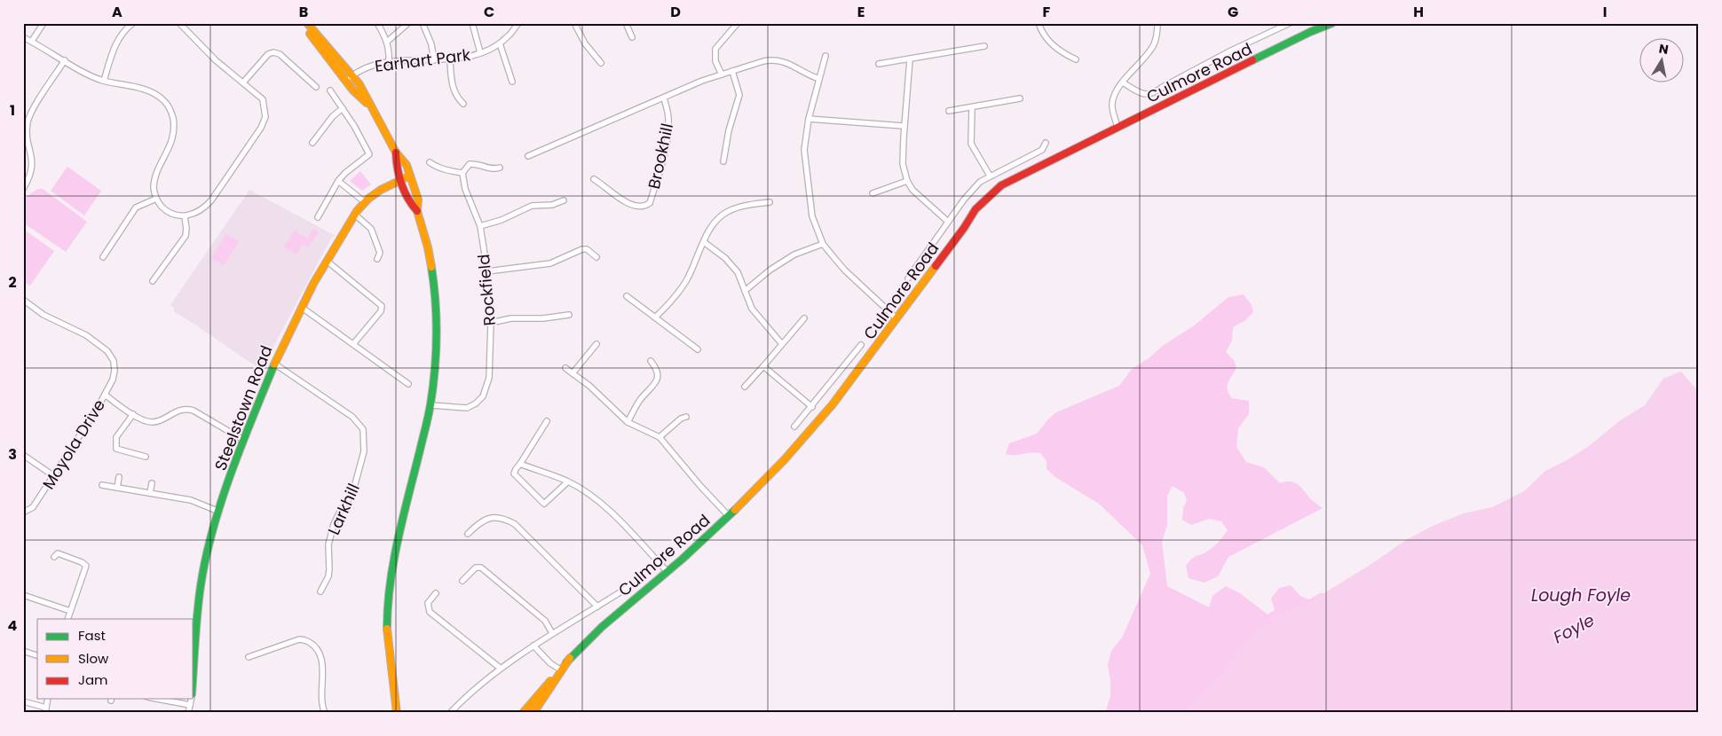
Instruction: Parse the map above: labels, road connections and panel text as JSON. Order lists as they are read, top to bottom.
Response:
{
  "streets": {
    "main road": ["Culmore Road", "Steelstown Road"],
    "street": [
      "Earhart Park",
      "Brookhill",
      "Rockfield",
      "Moyola Drive",
      "Larkhill"
    ]
  },
  "crossings": [
    ["Steelstown Road", "Larkhill"]
  ],
  "water": ["Lough Foyle", "Foyle"],
  "legend": ["Fast", "Slow", "Jam"],
  "north": "top",
  "grid": {
    "columns": [
      "A",
      "B",
      "C",
      "D",
      "E",
      "F",
      "G",
      "H",
      "I"
    ],
    "rows": [
      "1",
      "2",
      "3",
      "4"
    ]
  }
}
